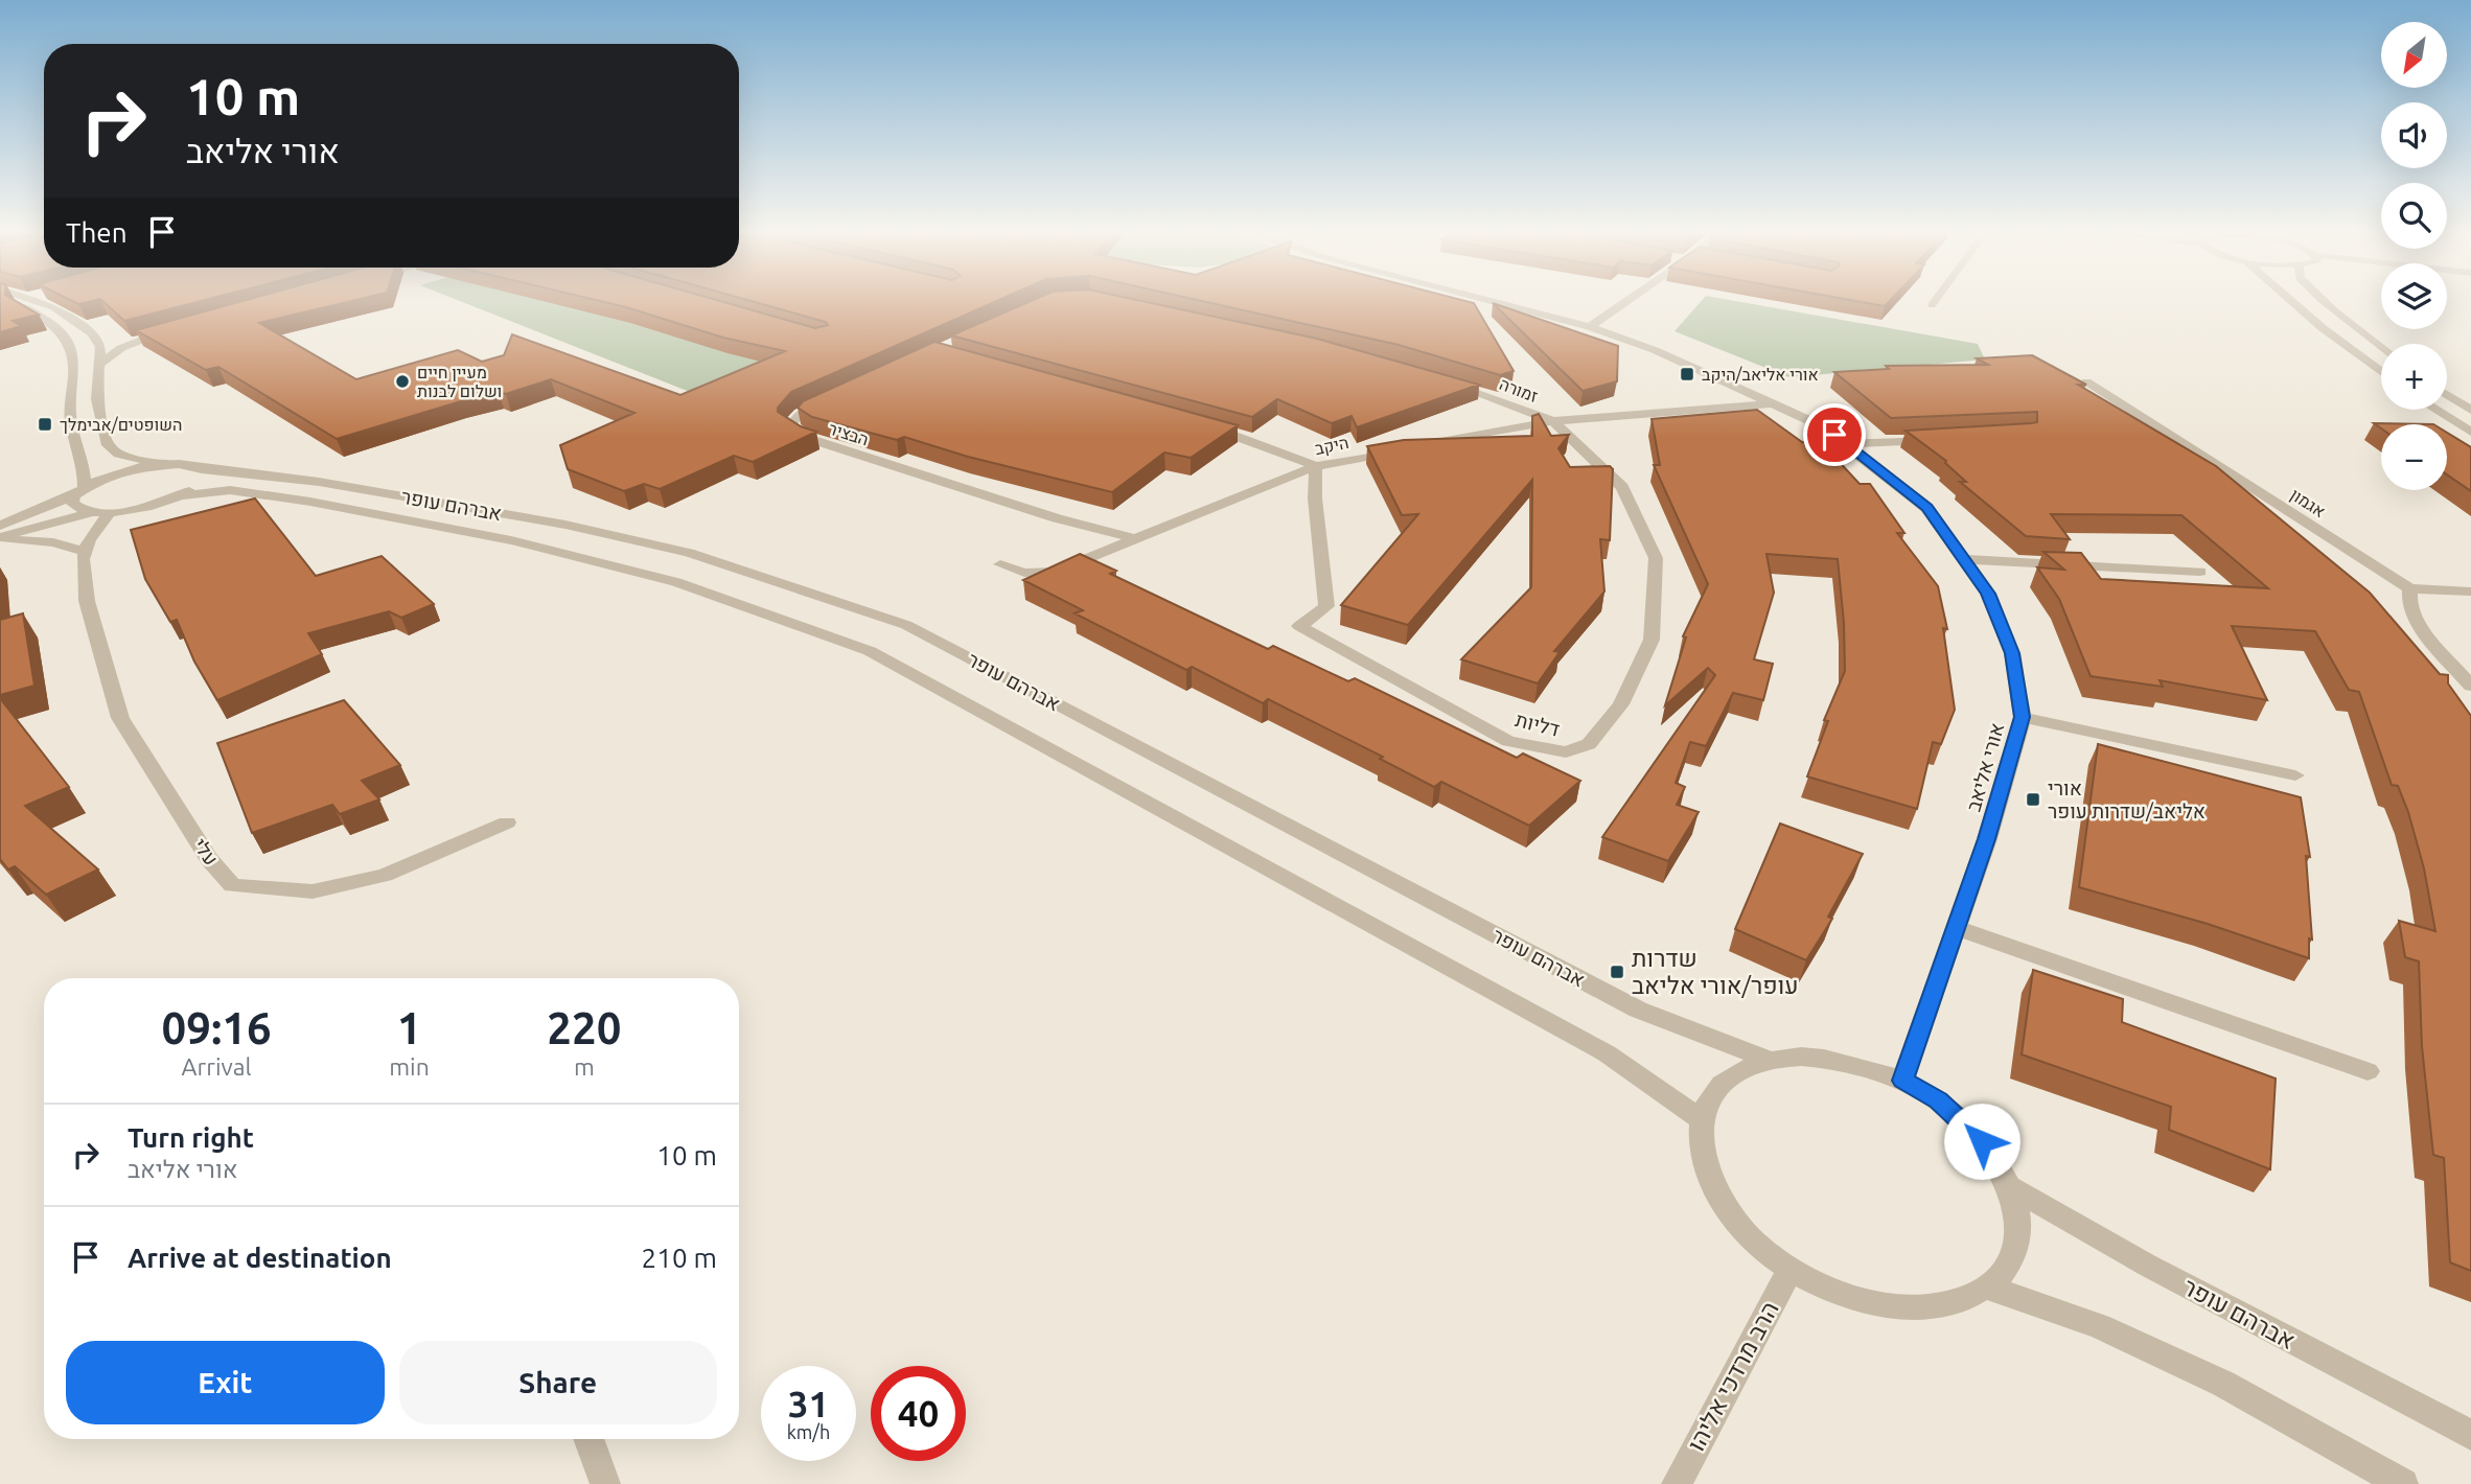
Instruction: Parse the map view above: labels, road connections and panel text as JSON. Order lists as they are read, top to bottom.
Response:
{
  "streets": {
    "street": [
      "זמורה",
      "הבציר",
      "היקב",
      "אגמון",
      "אברהם עופר",
      "דליות",
      "אורי אליאב",
      "עלי",
      "הרב מרדכי אליהו"
    ]
  },
  "crossings": [
    ["זמורה", "דליות"],
    ["הבציר", "היקב"],
    ["היקב", "דליות"]
  ],
  "places": {
    "transit": [
      "אורי אליאב/היקב",
      "השופטים/אבימלך",
      "אורי אליאב/שדרות עופר",
      "שדרות עופר/אורי אליאב"
    ],
    "other": ["מעיין חיים ושלום לבנות"]
  },
  "north": "bottom left",
  "page": {
    "map_buttons": ["+", "−"],
    "turn": ["10 m", "אורי אליאב"],
    "then": "Then",
    "eta": [
      "09:16",
      "Arrival",
      "1",
      "min",
      "220",
      "m"
    ],
    "list": [
      {
        "name": "Turn right",
        "note": "אורי אליאב",
        "value": "10 m"
      },
      {
        "name": "Arrive at destination",
        "value": "210 m"
      }
    ],
    "buttons": ["Exit", "Share"],
    "speed": "31 km/h",
    "limit": "40"
  }
}
